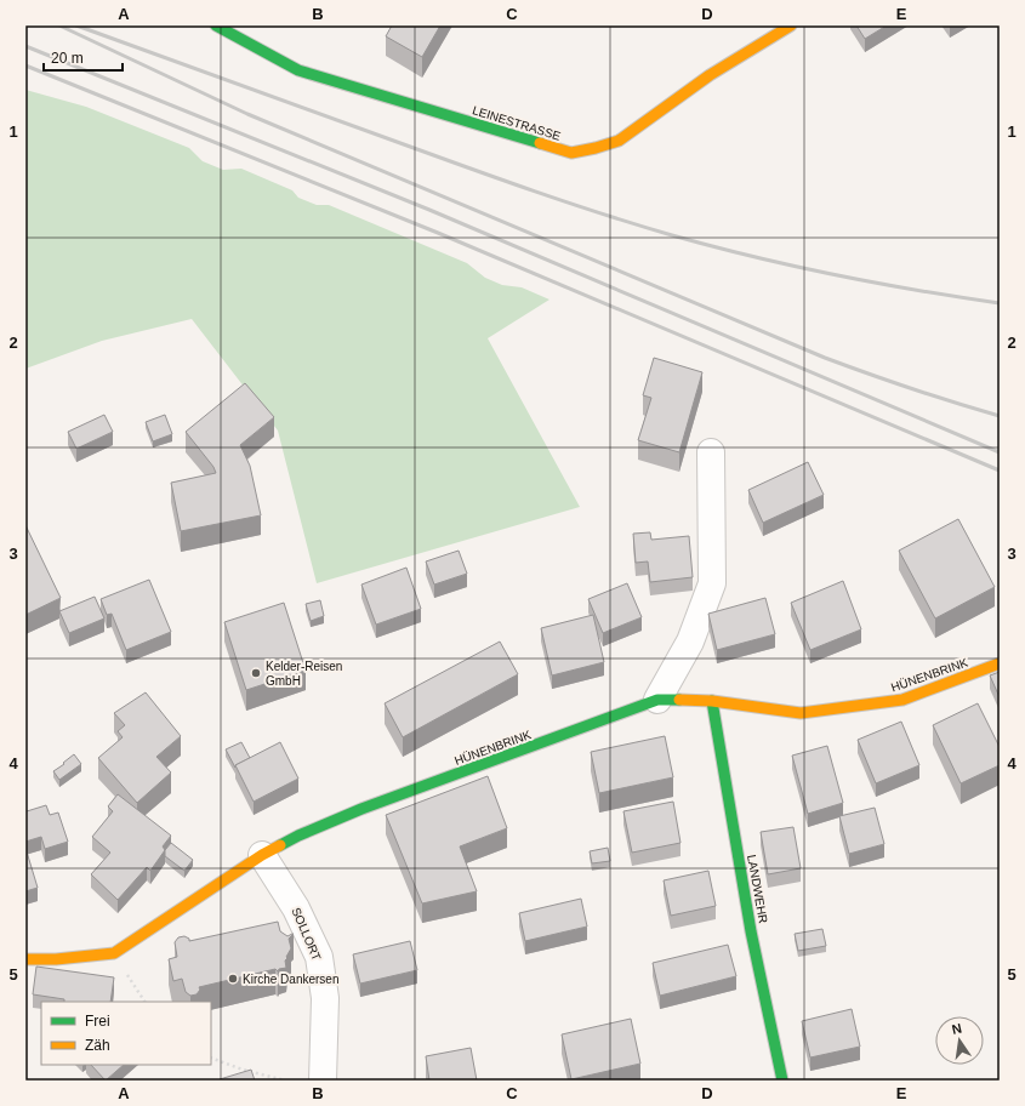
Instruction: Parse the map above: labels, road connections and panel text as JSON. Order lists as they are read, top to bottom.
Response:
{
  "streets": {
    "street": [
      "LEINESTRASSE",
      "HÜNENBRINK",
      "LANDWEHR",
      "SOLLORT"
    ]
  },
  "crossings": [
    ["HÜNENBRINK", "LANDWEHR"],
    ["HÜNENBRINK", "SOLLORT"]
  ],
  "places": ["Kelder-Reisen GmbH", "Kirche Dankersen"],
  "legend": ["Frei", "Zäh"],
  "scale_bar": "20 m",
  "north": "top",
  "grid": {
    "columns": [
      "A",
      "B",
      "C",
      "D",
      "E"
    ],
    "rows": [
      "1",
      "2",
      "3",
      "4",
      "5"
    ]
  }
}
